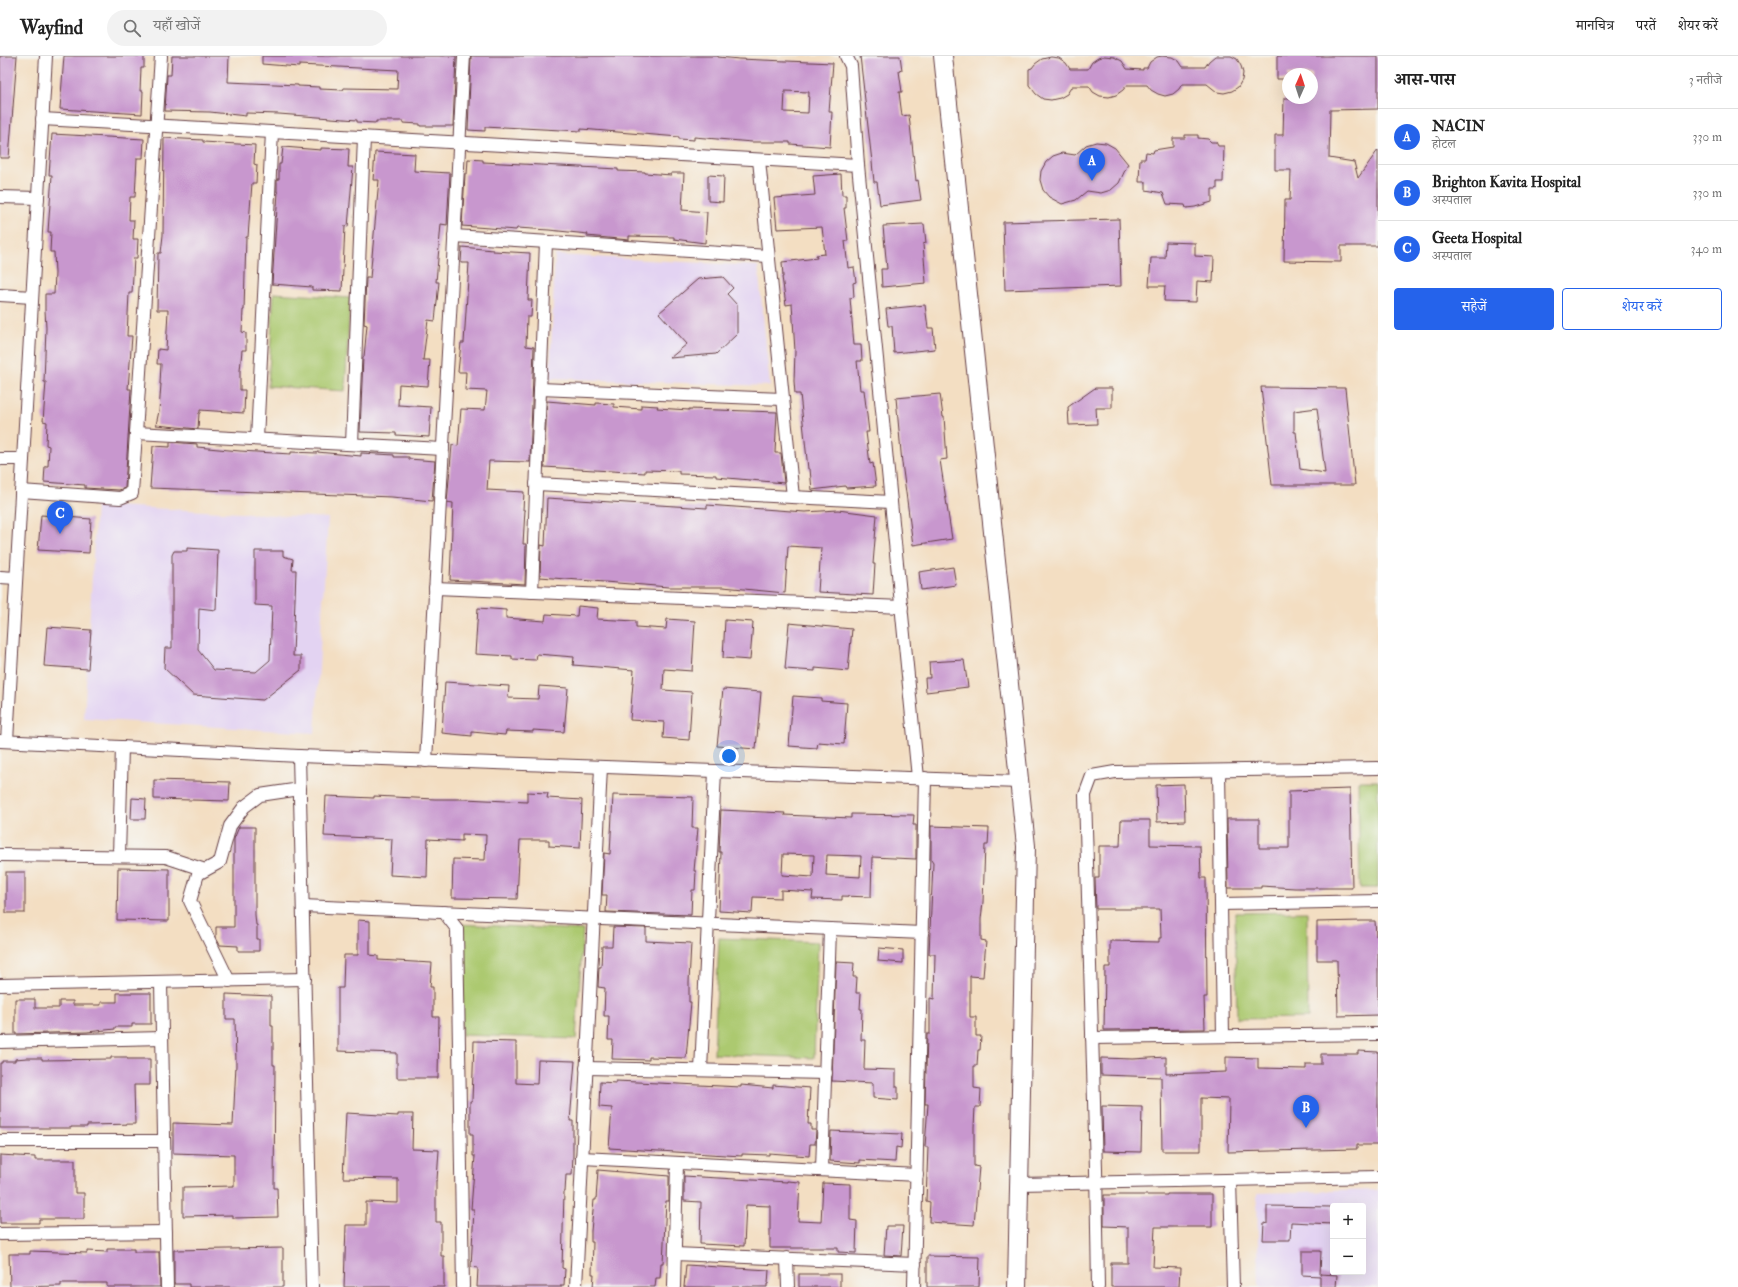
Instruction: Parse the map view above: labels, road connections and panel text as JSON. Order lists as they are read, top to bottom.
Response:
{
  "north": "top",
  "page": {
    "header": "Wayfind",
    "search": "यहाँ खोजें",
    "nav": ["मानचित्र", "परतें", "शेयर करें"],
    "heading": ["आस-पास", "3 नतीजे"],
    "list": [
      {
        "mark": "A",
        "name": "NACIN",
        "note": "होटल",
        "value": "330 m"
      },
      {
        "mark": "B",
        "name": "Brighton Kavita Hospital",
        "note": "अस्पताल",
        "value": "330 m"
      },
      {
        "mark": "C",
        "name": "Geeta Hospital",
        "note": "अस्पताल",
        "value": "340 m"
      }
    ],
    "pins": ["A", "C", "B"],
    "buttons": ["सहेजें", "शेयर करें"],
    "map_buttons": ["+", "−"]
  }
}
